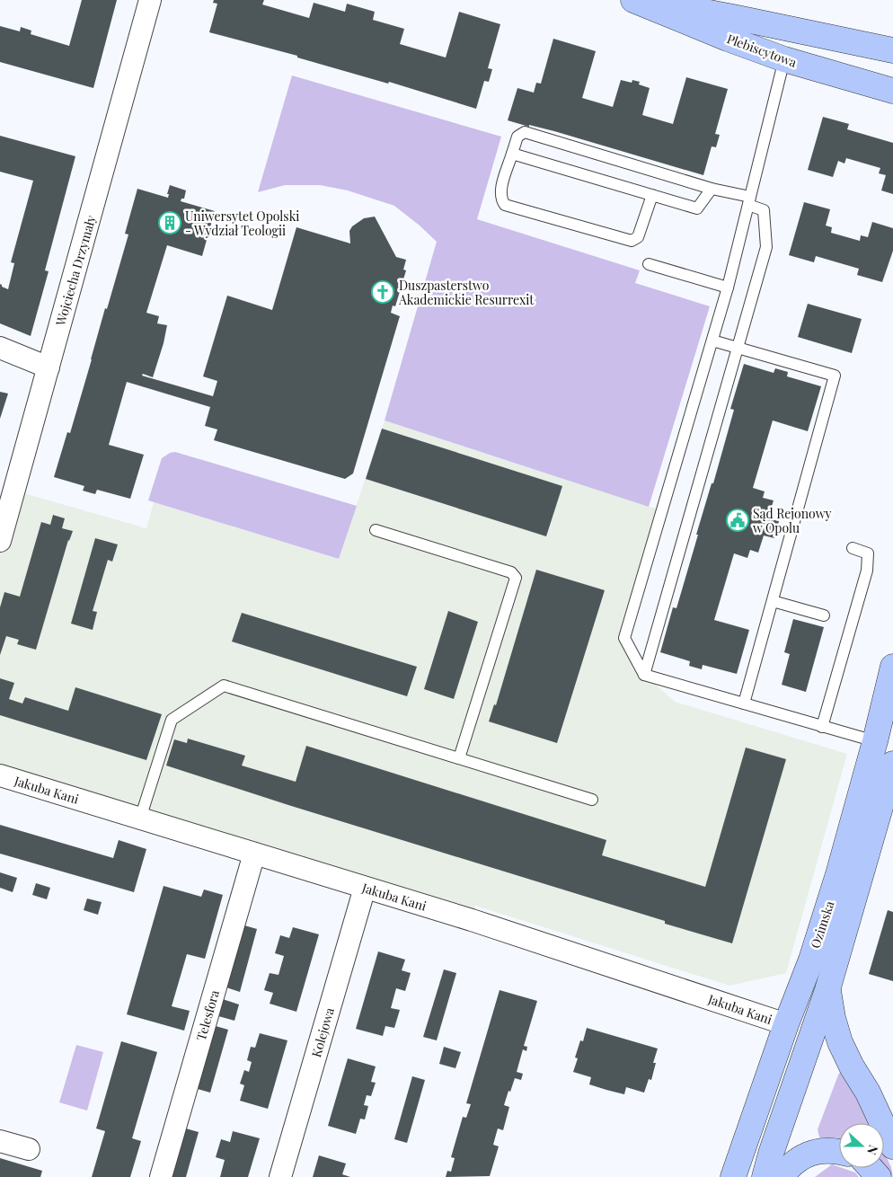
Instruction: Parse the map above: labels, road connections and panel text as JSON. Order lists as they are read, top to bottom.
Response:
{
  "streets": {
    "main road": ["Plebiscytowa", "Ozimska"],
    "street": [
      "Wojciecha Drzymały",
      "Jakuba Kani",
      "Telesfora",
      "Kolejowa"
    ]
  },
  "crossings": [
    ["Jakuba Kani", "Ozimska"],
    ["Jakuba Kani", "Telesfora"],
    ["Jakuba Kani", "Kolejowa"]
  ],
  "places": {
    "building": ["Uniwersytet Opolski - Wydział Teologii"],
    "church": ["Duszpasterstwo Akademickie Resurrexit"],
    "public building": ["Sąd Rejonowy w Opolu"]
  },
  "north": "right"
}
